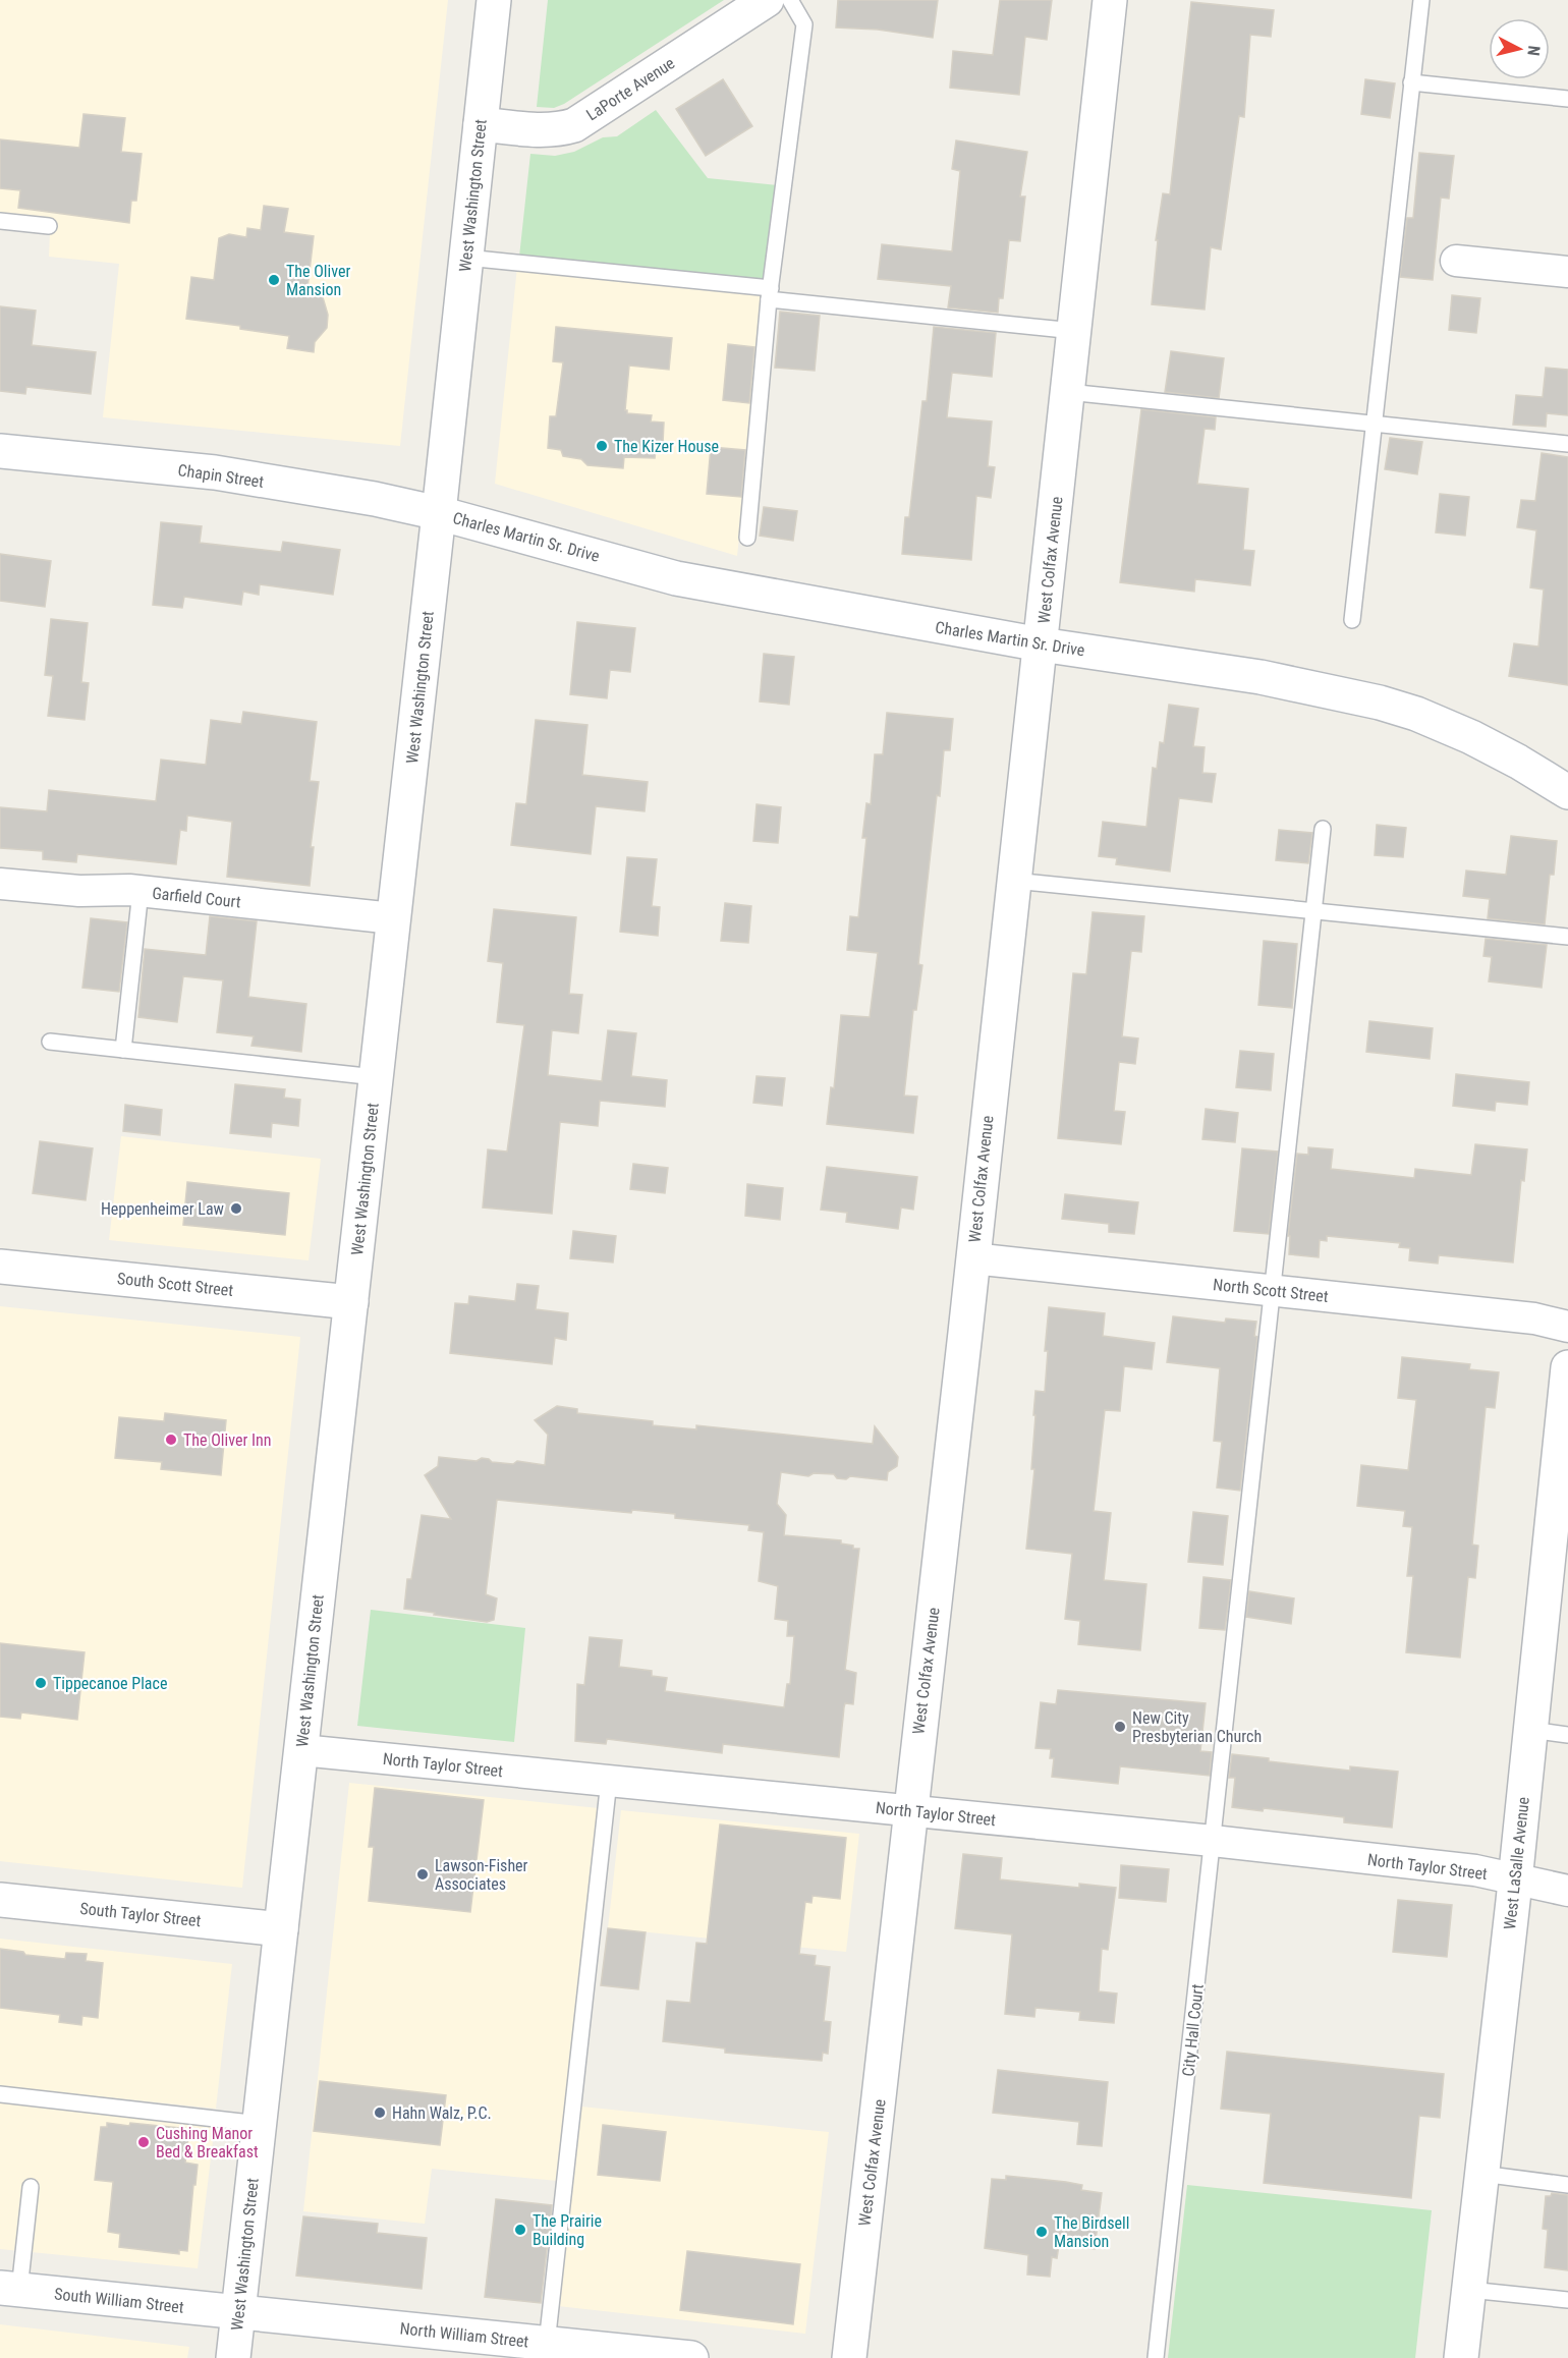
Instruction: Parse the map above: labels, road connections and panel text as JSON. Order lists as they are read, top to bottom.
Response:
{
  "streets": {
    "street": [
      "LaPorte Avenue",
      "West Washington Street",
      "Chapin Street",
      "Charles Martin Sr. Drive",
      "West Colfax Avenue",
      "Garfield Court",
      "South Scott Street",
      "North Scott Street",
      "North Taylor Street",
      "West LaSalle Avenue",
      "South Taylor Street",
      "South William Street",
      "North William Street"
    ],
    "lane": ["City Hall Court"]
  },
  "crossings": [
    ["LaPorte Avenue", "West Washington Street"],
    ["West Washington Street", "Chapin Street"],
    ["West Washington Street", "Charles Martin Sr. Drive"],
    ["West Washington Street", "Garfield Court"],
    ["West Washington Street", "South Scott Street"],
    ["West Washington Street", "North Taylor Street"],
    ["West Washington Street", "South Taylor Street"],
    ["West Washington Street", "South William Street"],
    ["West Washington Street", "North William Street"],
    ["Chapin Street", "Charles Martin Sr. Drive"],
    ["Charles Martin Sr. Drive", "West Colfax Avenue"],
    ["West Colfax Avenue", "North Scott Street"],
    ["West Colfax Avenue", "North Taylor Street"],
    ["North Scott Street", "City Hall Court"],
    ["North Taylor Street", "West LaSalle Avenue"],
    ["North Taylor Street", "City Hall Court"],
    ["South William Street", "North William Street"]
  ],
  "places": [
    "The Oliver Mansion",
    "The Kizer House",
    "Heppenheimer Law",
    "The Oliver Inn",
    "Tippecanoe Place",
    "New City Presbyterian Church",
    "Lawson-Fisher Associates",
    "Hahn Walz, P.C.",
    "Cushing Manor Bed & Breakfast",
    "The Prairie Building",
    "The Birdsell Mansion"
  ],
  "north": "right"
}
